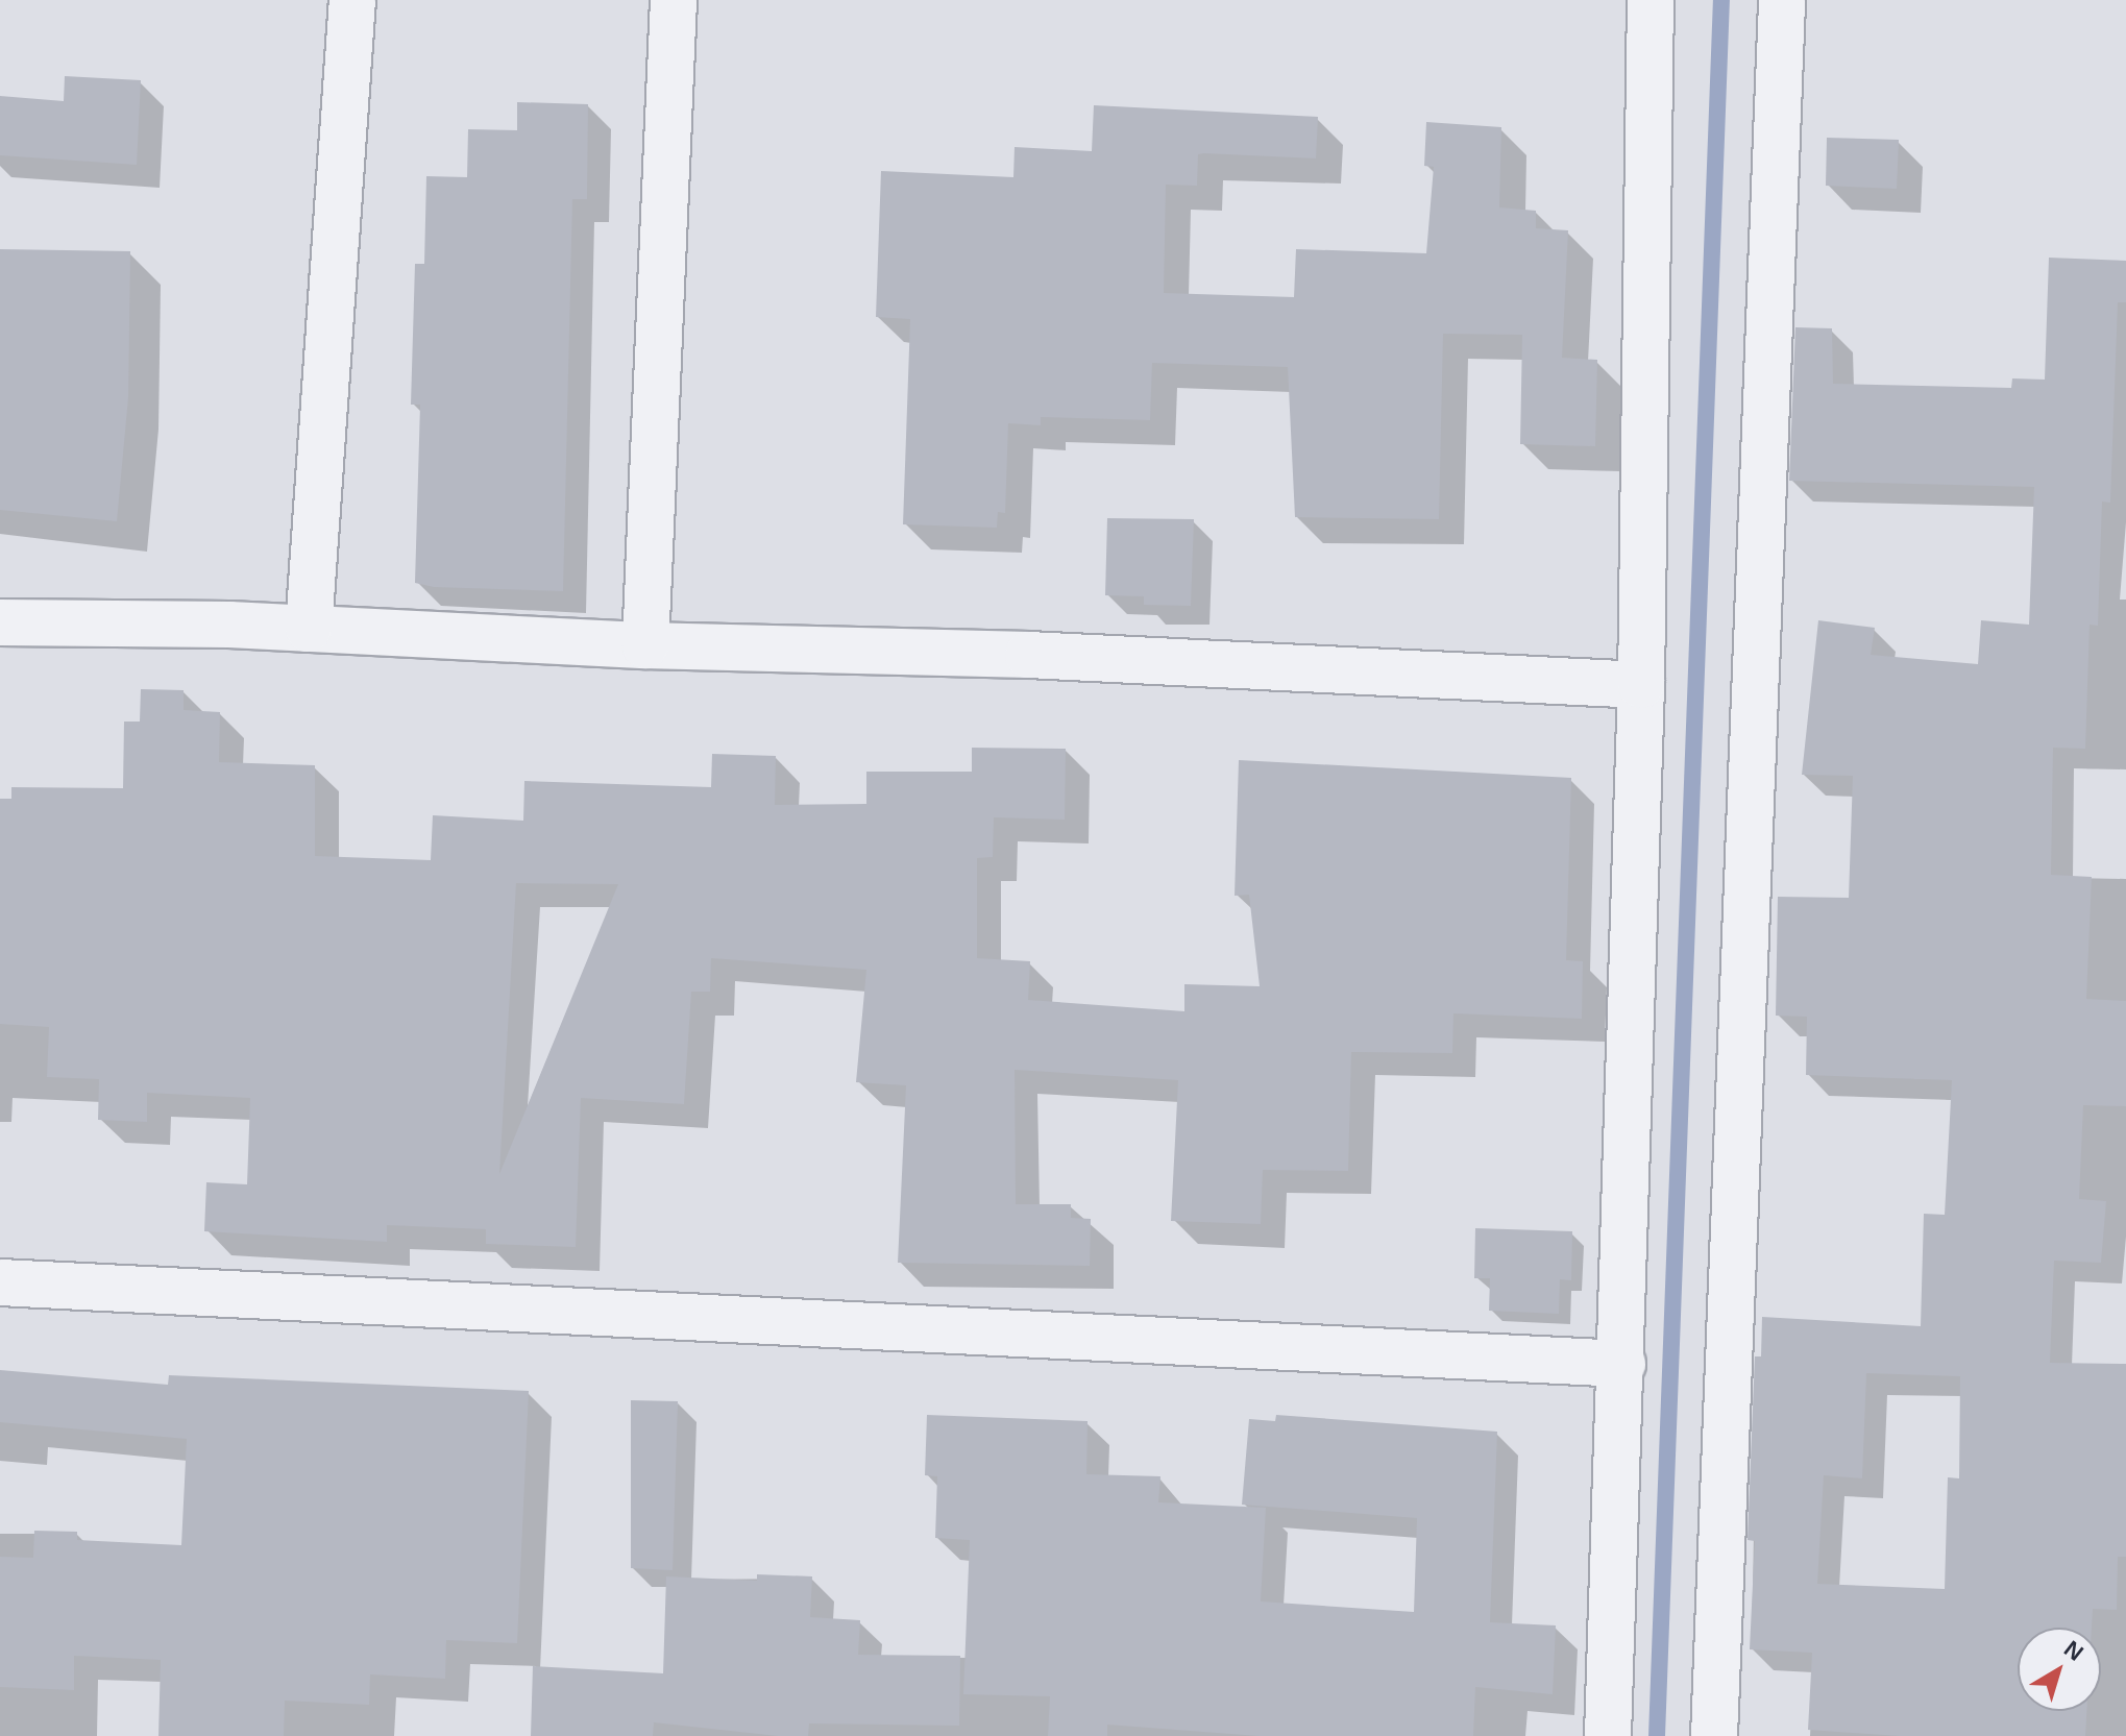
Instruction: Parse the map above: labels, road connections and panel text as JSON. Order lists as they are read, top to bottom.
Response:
{
  "north": "top right"
}
